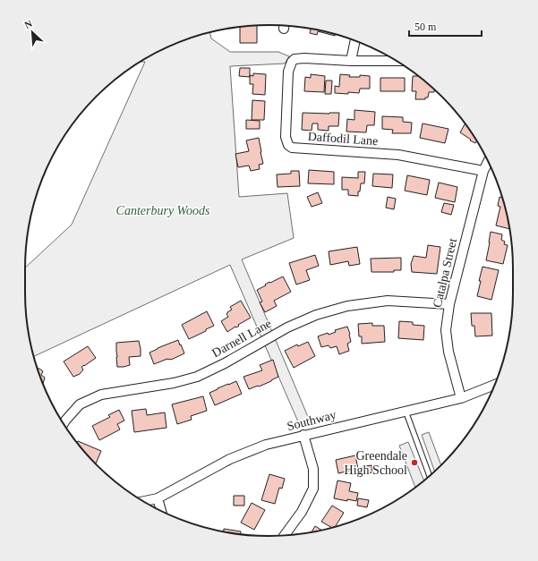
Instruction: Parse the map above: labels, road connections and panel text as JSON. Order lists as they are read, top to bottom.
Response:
{
  "streets": {
    "street": [
      "Daffodil Lane",
      "Catalpa Street",
      "Darnell Lane",
      "Southway"
    ]
  },
  "crossings": [
    ["Daffodil Lane", "Catalpa Street"],
    ["Catalpa Street", "Darnell Lane"],
    ["Catalpa Street", "Southway"]
  ],
  "parks": ["Canterbury Woods"],
  "places": ["Greendale High School"],
  "scale_bar": "50 m",
  "north": "top left"
}
